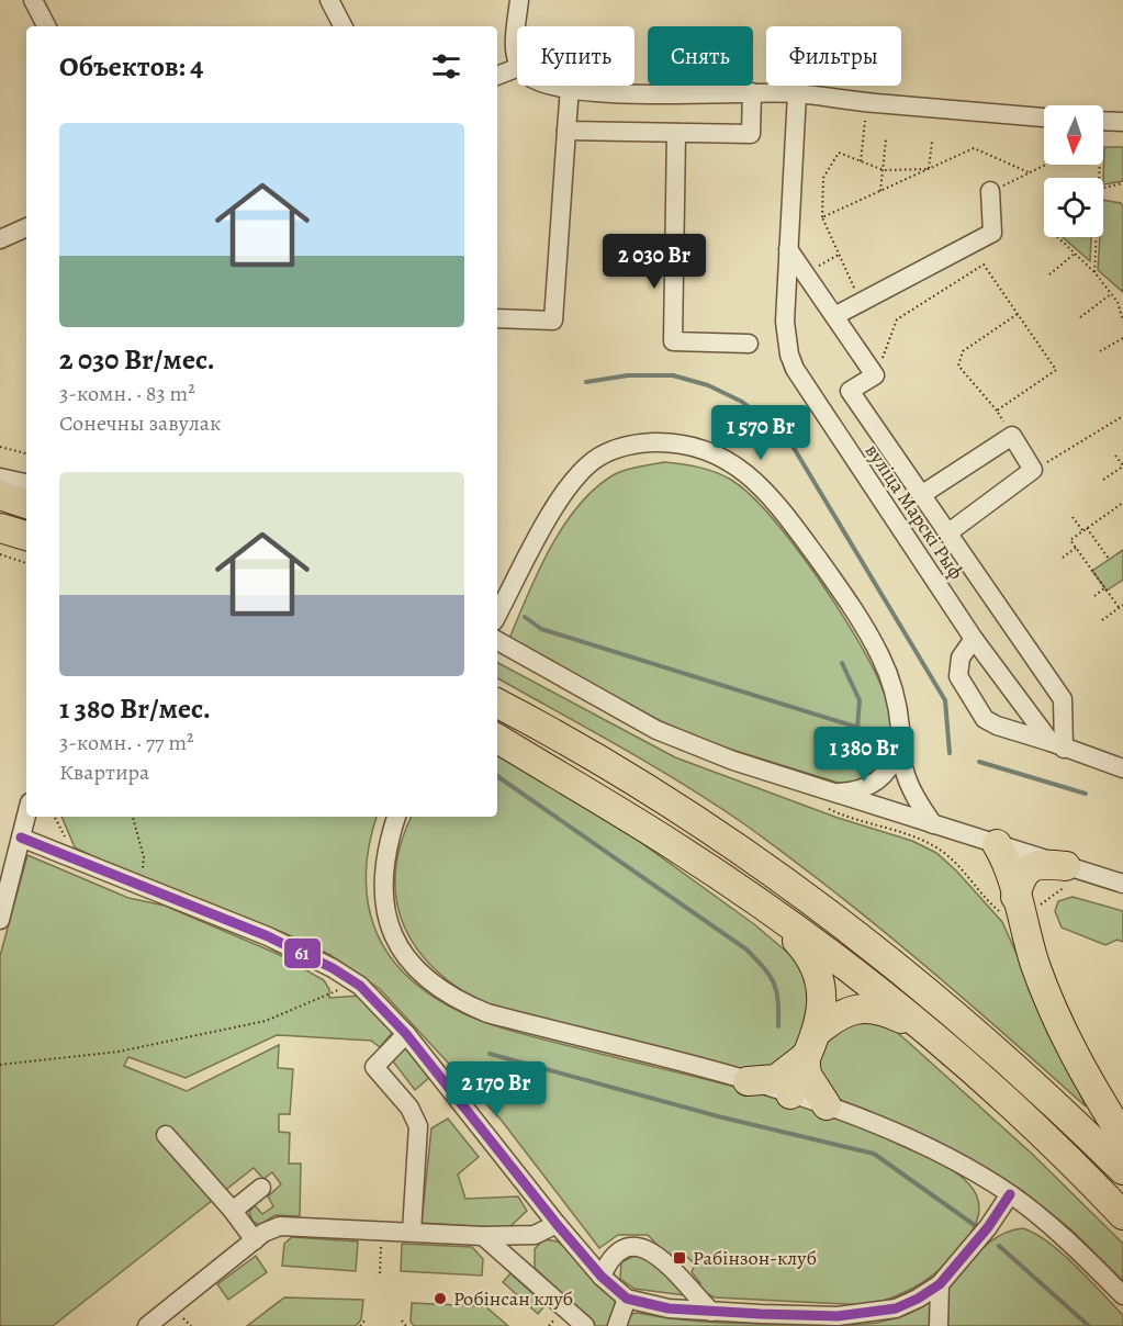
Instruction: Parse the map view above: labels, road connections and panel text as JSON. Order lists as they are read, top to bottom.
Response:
{
  "streets": {
    "street": ["вуліца Марскі Рыф"]
  },
  "places": {
    "transit": ["Рабінзон-клуб"],
    "other": ["Робінсан клуб"]
  },
  "lines": ["transit line 61"],
  "north": "bottom",
  "page": {
    "chip": ["Купить", "Снять", "Фильтры"],
    "heading": "Объектов: 4",
    "list": [
      {
        "name": "2 030 Br/мес.",
        "note": "3-комн. · 83 m² · Сонечны завулак"
      },
      {
        "name": "1 380 Br/мес.",
        "note": "3-комн. · 77 m² · Квартира"
      }
    ],
    "price": [
      "2 030 Br",
      "1 570 Br",
      "1 380 Br",
      "2 170 Br"
    ]
  }
}
